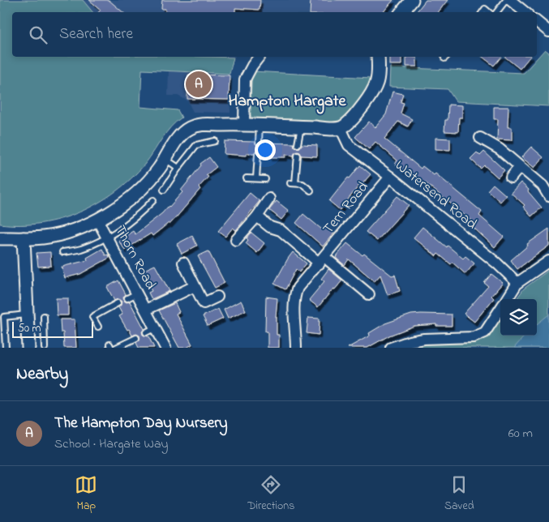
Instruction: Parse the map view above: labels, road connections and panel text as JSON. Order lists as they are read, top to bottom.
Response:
{
  "streets": {
    "street": ["Watersend Road", "Tern Road", "Thorn Road"]
  },
  "crossings": [
    ["Watersend Road", "Tern Road"]
  ],
  "districts": ["Hampton Hargate"],
  "scale_bar": "50 m",
  "page": {
    "search": "Search here",
    "pins": "A",
    "scale": "50 m",
    "heading": "Nearby",
    "list": [
      {
        "mark": "A",
        "name": "The Hampton Day Nursery",
        "note": "School · Hargate Way",
        "value": "60 m"
      }
    ],
    "nav": ["Map", "Directions", "Saved"]
  }
}
